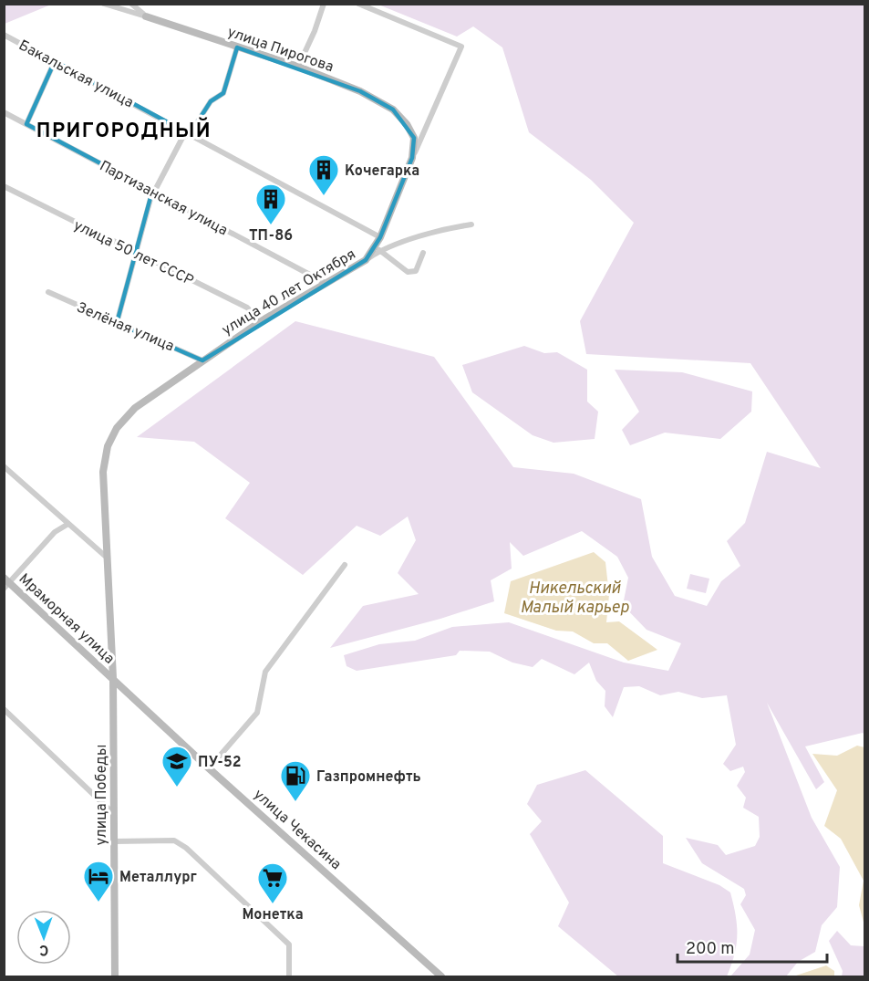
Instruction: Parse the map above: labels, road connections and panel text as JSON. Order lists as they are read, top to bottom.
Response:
{
  "streets": {
    "street": [
      "улица Пирогова",
      "Бакальская улица",
      "Партизанская улица",
      "улица 50 лет СССР",
      "улица 40 лет Октября",
      "Зелёная улица",
      "Мраморная улица",
      "улица Победы",
      "улица Чекасина"
    ]
  },
  "crossings": [
    ["улица Пирогова", "улица 40 лет Октября"],
    ["Бакальская улица", "улица 40 лет Октября"],
    ["Партизанская улица", "улица 40 лет Октября"],
    ["улица 50 лет СССР", "улица 40 лет Октября"],
    ["улица 40 лет Октября", "Зелёная улица"],
    ["улица 40 лет Октября", "улица Победы"],
    ["Мраморная улица", "улица Победы"],
    ["Мраморная улица", "улица Чекасина"],
    ["улица Победы", "улица Чекасина"]
  ],
  "districts": ["ПРИГОРОДНЫЙ"],
  "water": ["Никельский Малый карьер"],
  "places": {
    "building": ["Кочегарка", "ТП-86"],
    "school or university": ["ПУ-52"],
    "fuel station": ["Газпромнефть"],
    "hotel": ["Металлург"],
    "supermarket": ["Монетка"]
  },
  "scale_bar": "200 m",
  "north": "bottom"
}
